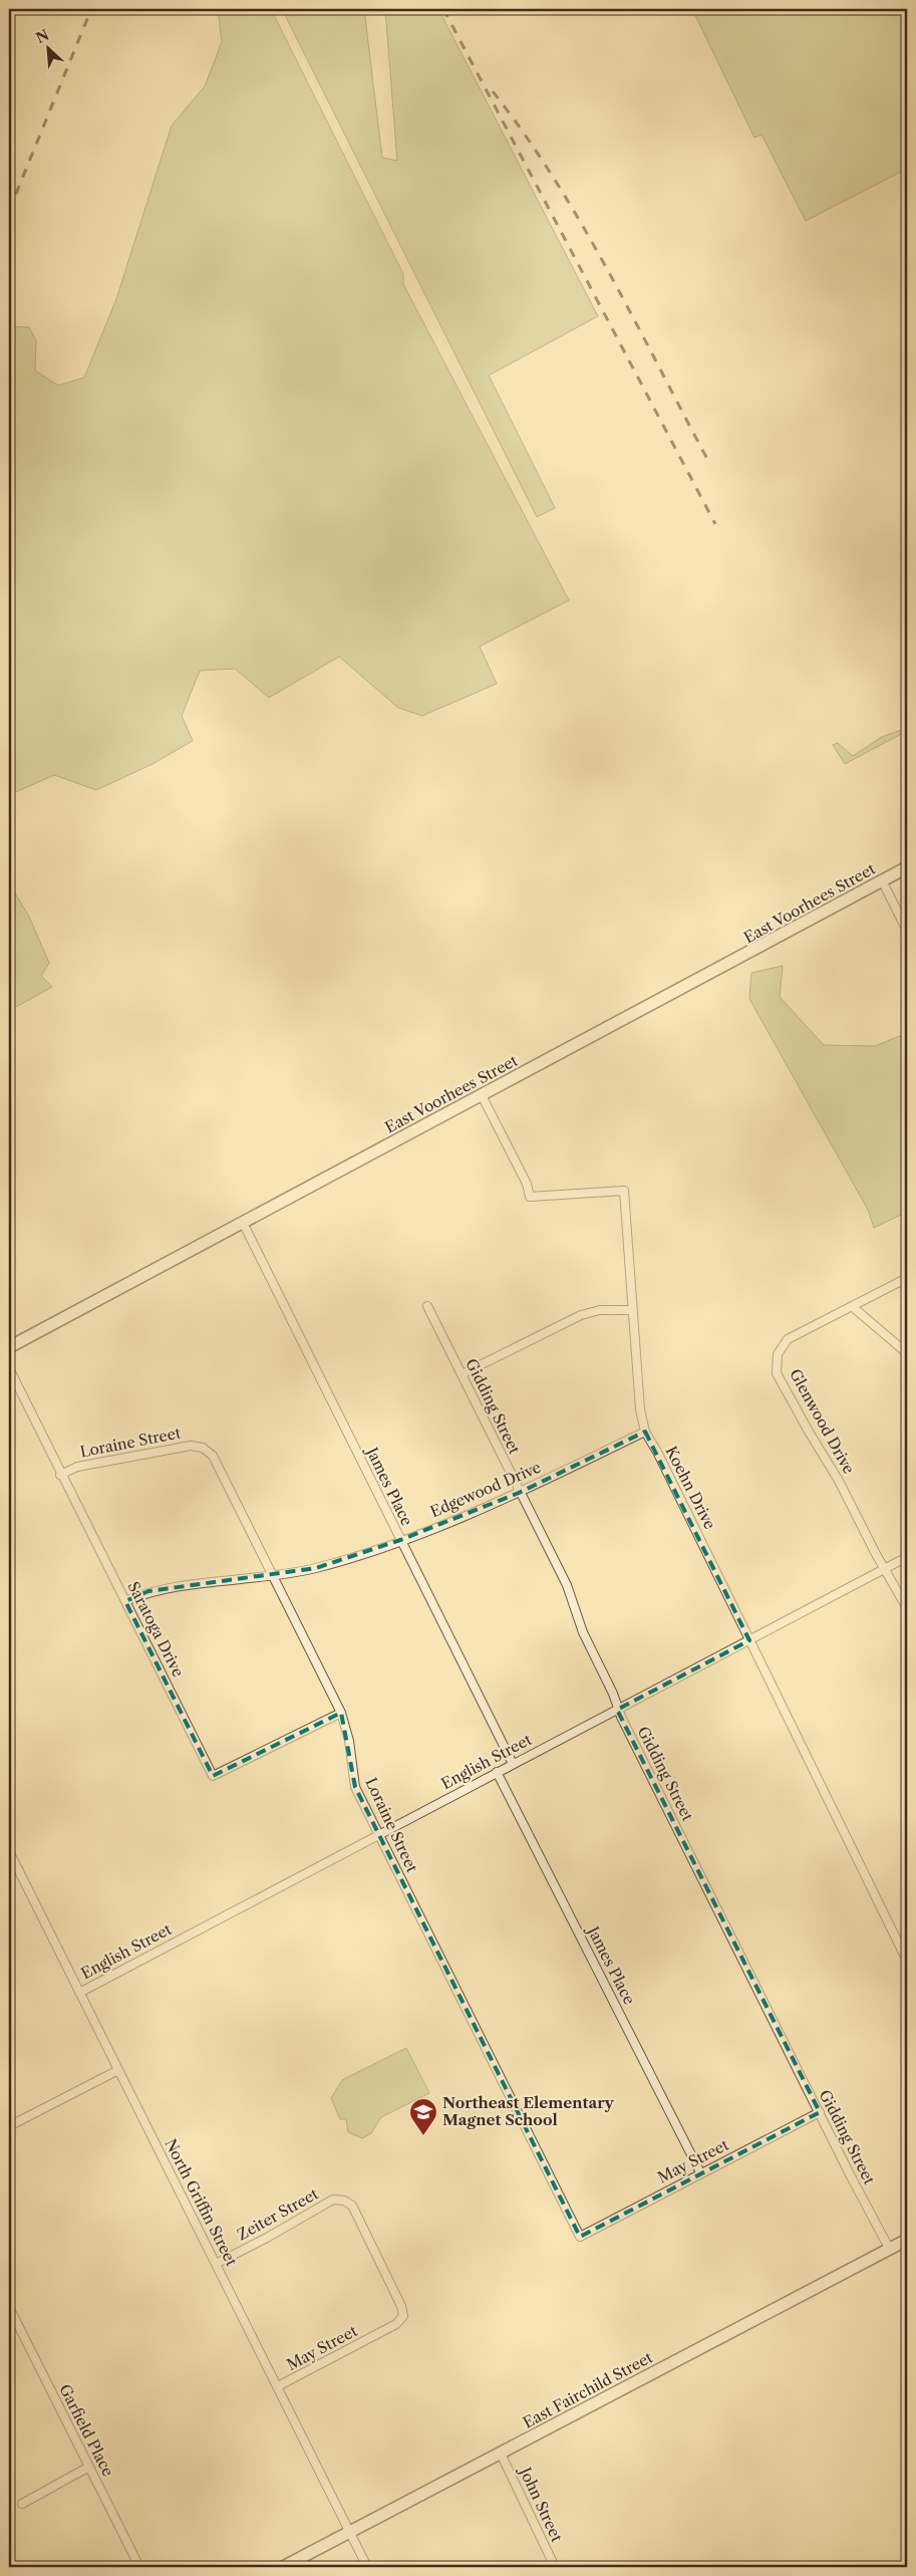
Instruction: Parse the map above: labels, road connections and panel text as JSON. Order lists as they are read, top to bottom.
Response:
{
  "streets": {
    "main road": ["East Voorhees Street", "East Fairchild Street"],
    "street": [
      "Gidding Street",
      "Glenwood Drive",
      "Loraine Street",
      "James Place",
      "Koehn Drive",
      "Edgewood Drive",
      "Saratoga Drive",
      "English Street",
      "May Street",
      "North Griffin Street",
      "Zeiter Street",
      "Garfield Place",
      "John Street"
    ]
  },
  "crossings": [
    ["East Voorhees Street", "James Place"],
    ["East Voorhees Street", "Koehn Drive"],
    ["Gidding Street", "Edgewood Drive"],
    ["Gidding Street", "English Street"],
    ["Gidding Street", "May Street"],
    ["Gidding Street", "East Fairchild Street"],
    ["Glenwood Drive", "English Street"],
    ["Loraine Street", "Edgewood Drive"],
    ["Loraine Street", "Saratoga Drive"],
    ["Loraine Street", "English Street"],
    ["Loraine Street", "May Street"],
    ["James Place", "Edgewood Drive"],
    ["James Place", "English Street"],
    ["James Place", "May Street"],
    ["Koehn Drive", "Edgewood Drive"],
    ["Koehn Drive", "English Street"],
    ["Edgewood Drive", "Saratoga Drive"],
    ["English Street", "North Griffin Street"],
    ["May Street", "North Griffin Street"],
    ["May Street", "Zeiter Street"],
    ["North Griffin Street", "Zeiter Street"],
    ["North Griffin Street", "East Fairchild Street"],
    ["East Fairchild Street", "John Street"]
  ],
  "places": {
    "school or university": ["Northeast Elementary Magnet School"]
  },
  "north": "top left"
}
